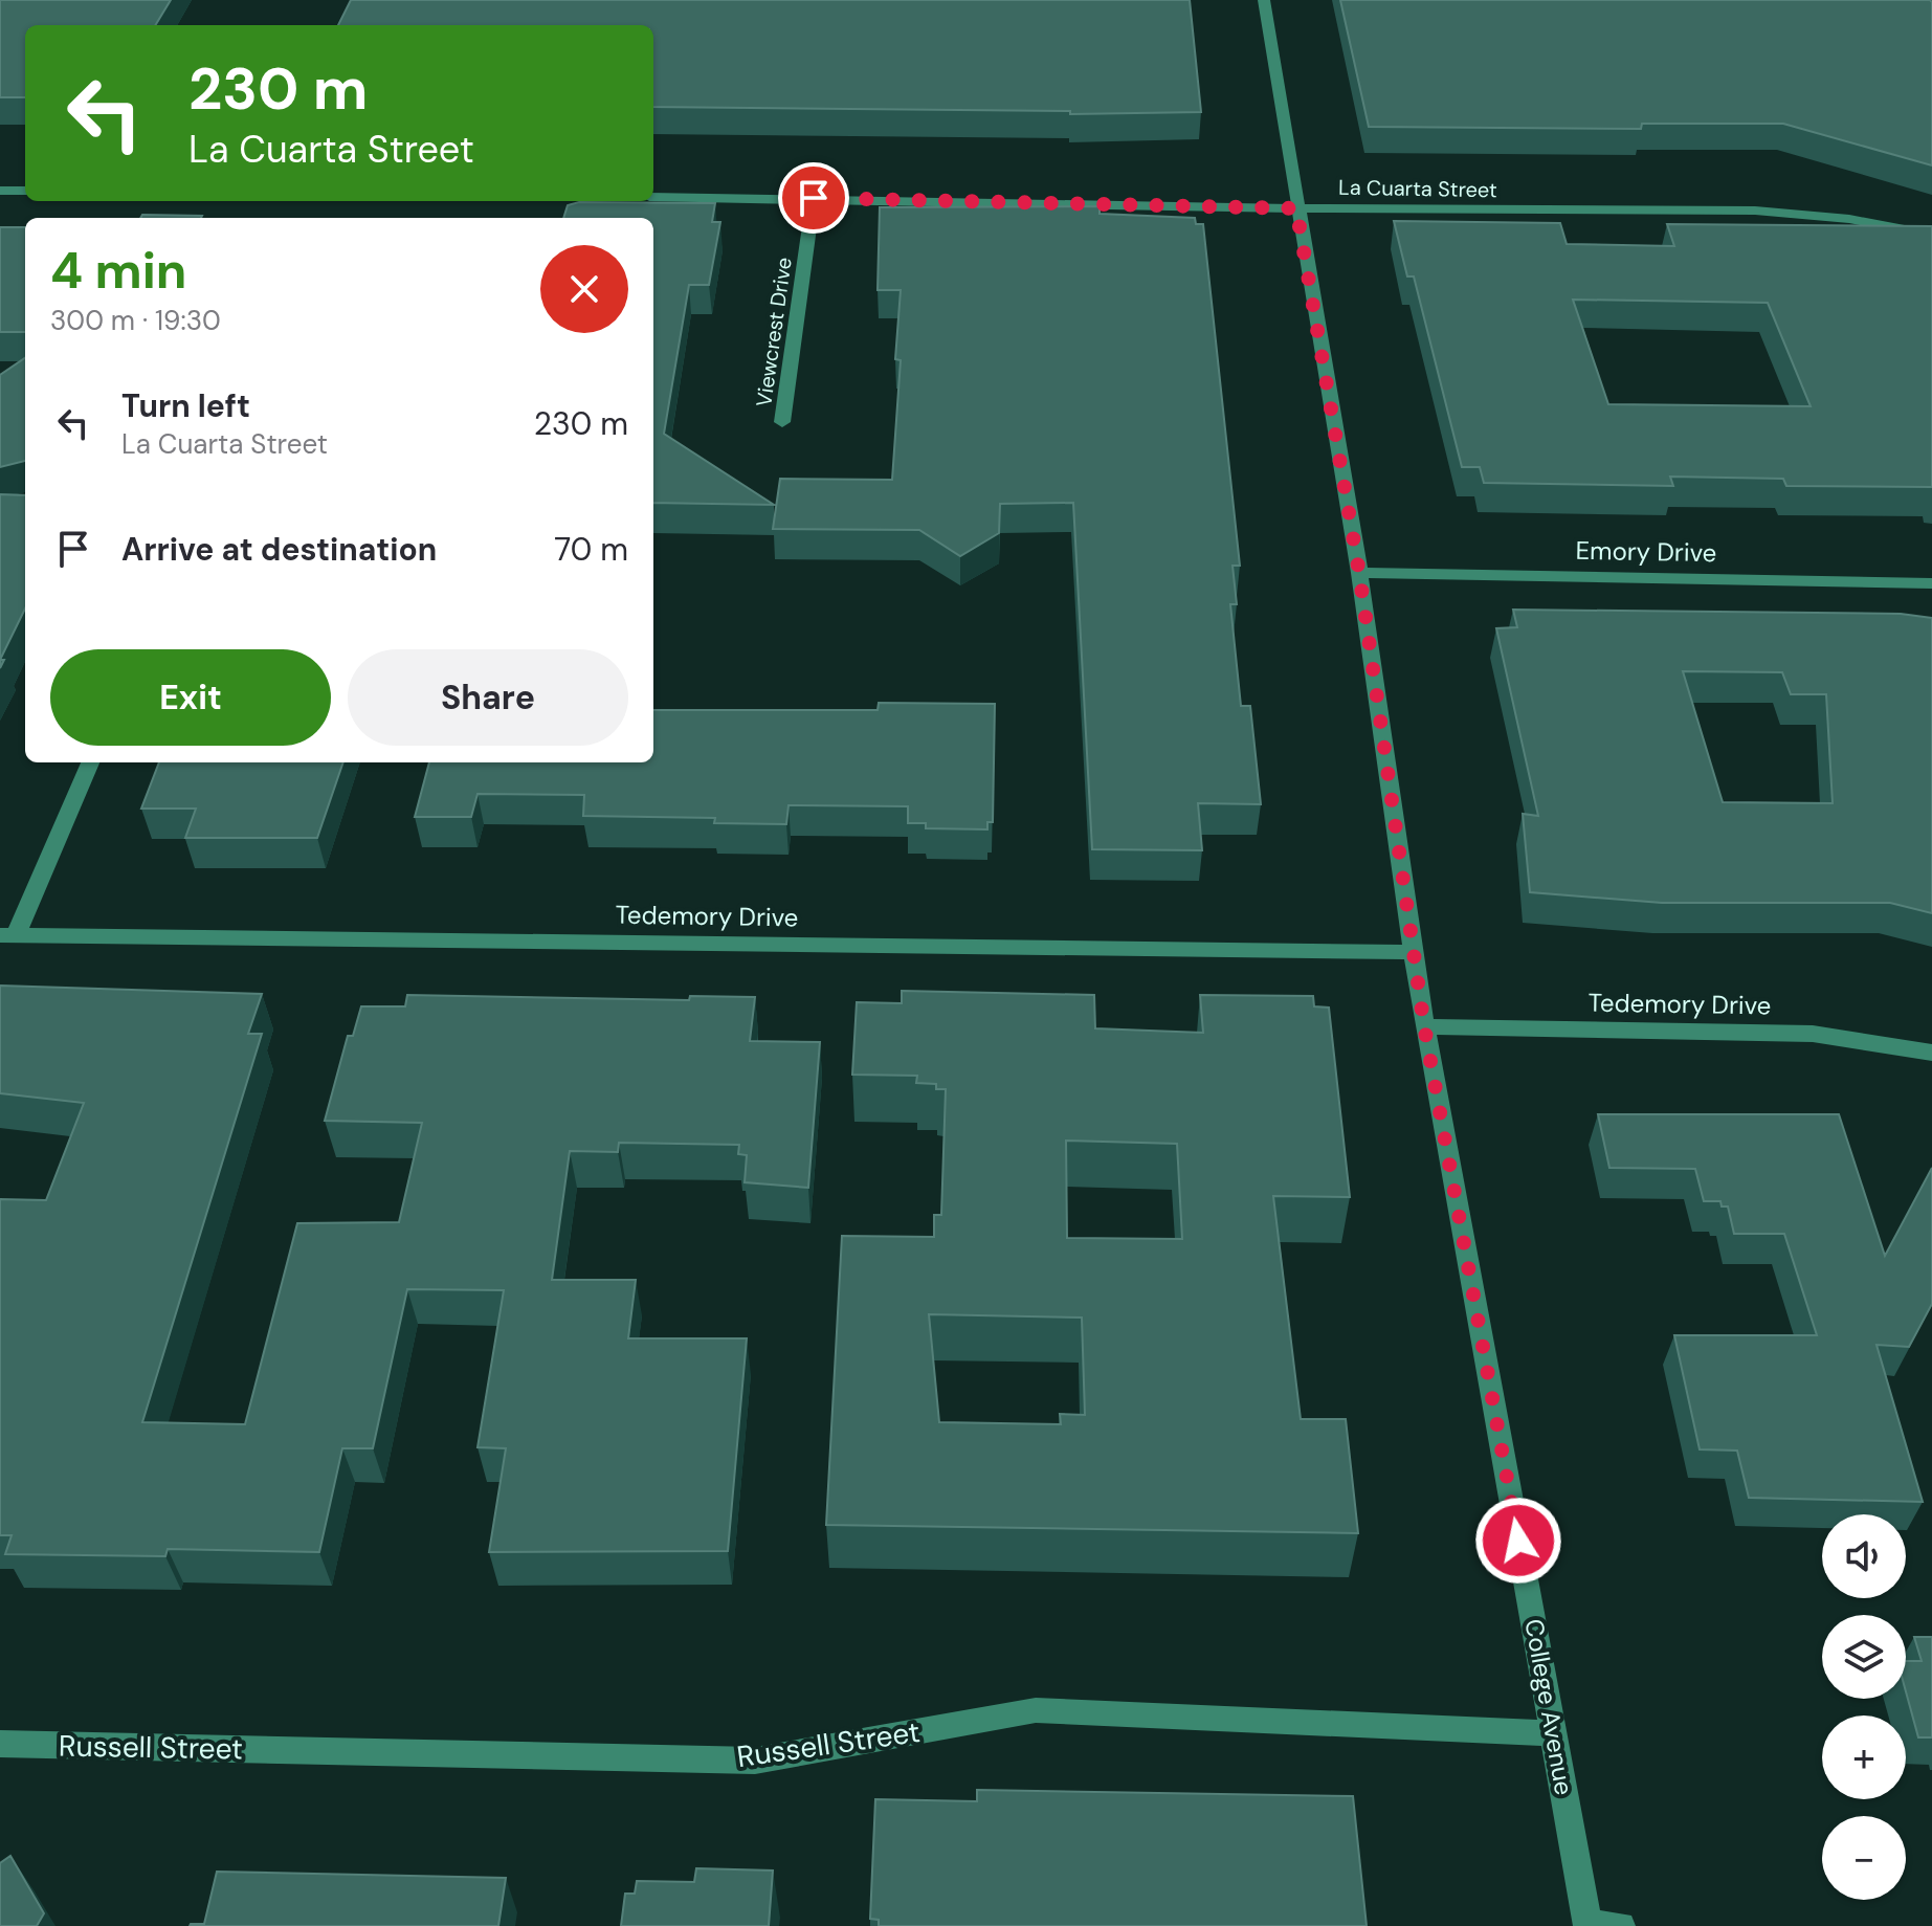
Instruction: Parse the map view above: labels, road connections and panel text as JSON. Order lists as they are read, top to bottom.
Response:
{
  "streets": {
    "street": [
      "La Cuarta Street",
      "Viewcrest Drive",
      "Emory Drive",
      "Tedemory Drive",
      "College Avenue",
      "Russell Street"
    ]
  },
  "crossings": [
    ["La Cuarta Street", "Viewcrest Drive"],
    ["La Cuarta Street", "College Avenue"],
    ["Emory Drive", "College Avenue"],
    ["Tedemory Drive", "College Avenue"],
    ["College Avenue", "Russell Street"]
  ],
  "page": {
    "turn": ["230 m", "La Cuarta Street"],
    "heading": ["4 min", "300 m · 19:30"],
    "list": [
      {
        "name": "Turn left",
        "note": "La Cuarta Street",
        "value": "230 m"
      },
      {
        "name": "Arrive at destination",
        "value": "70 m"
      }
    ],
    "buttons": ["Exit", "Share"],
    "map_buttons": ["+", "−"]
  }
}
